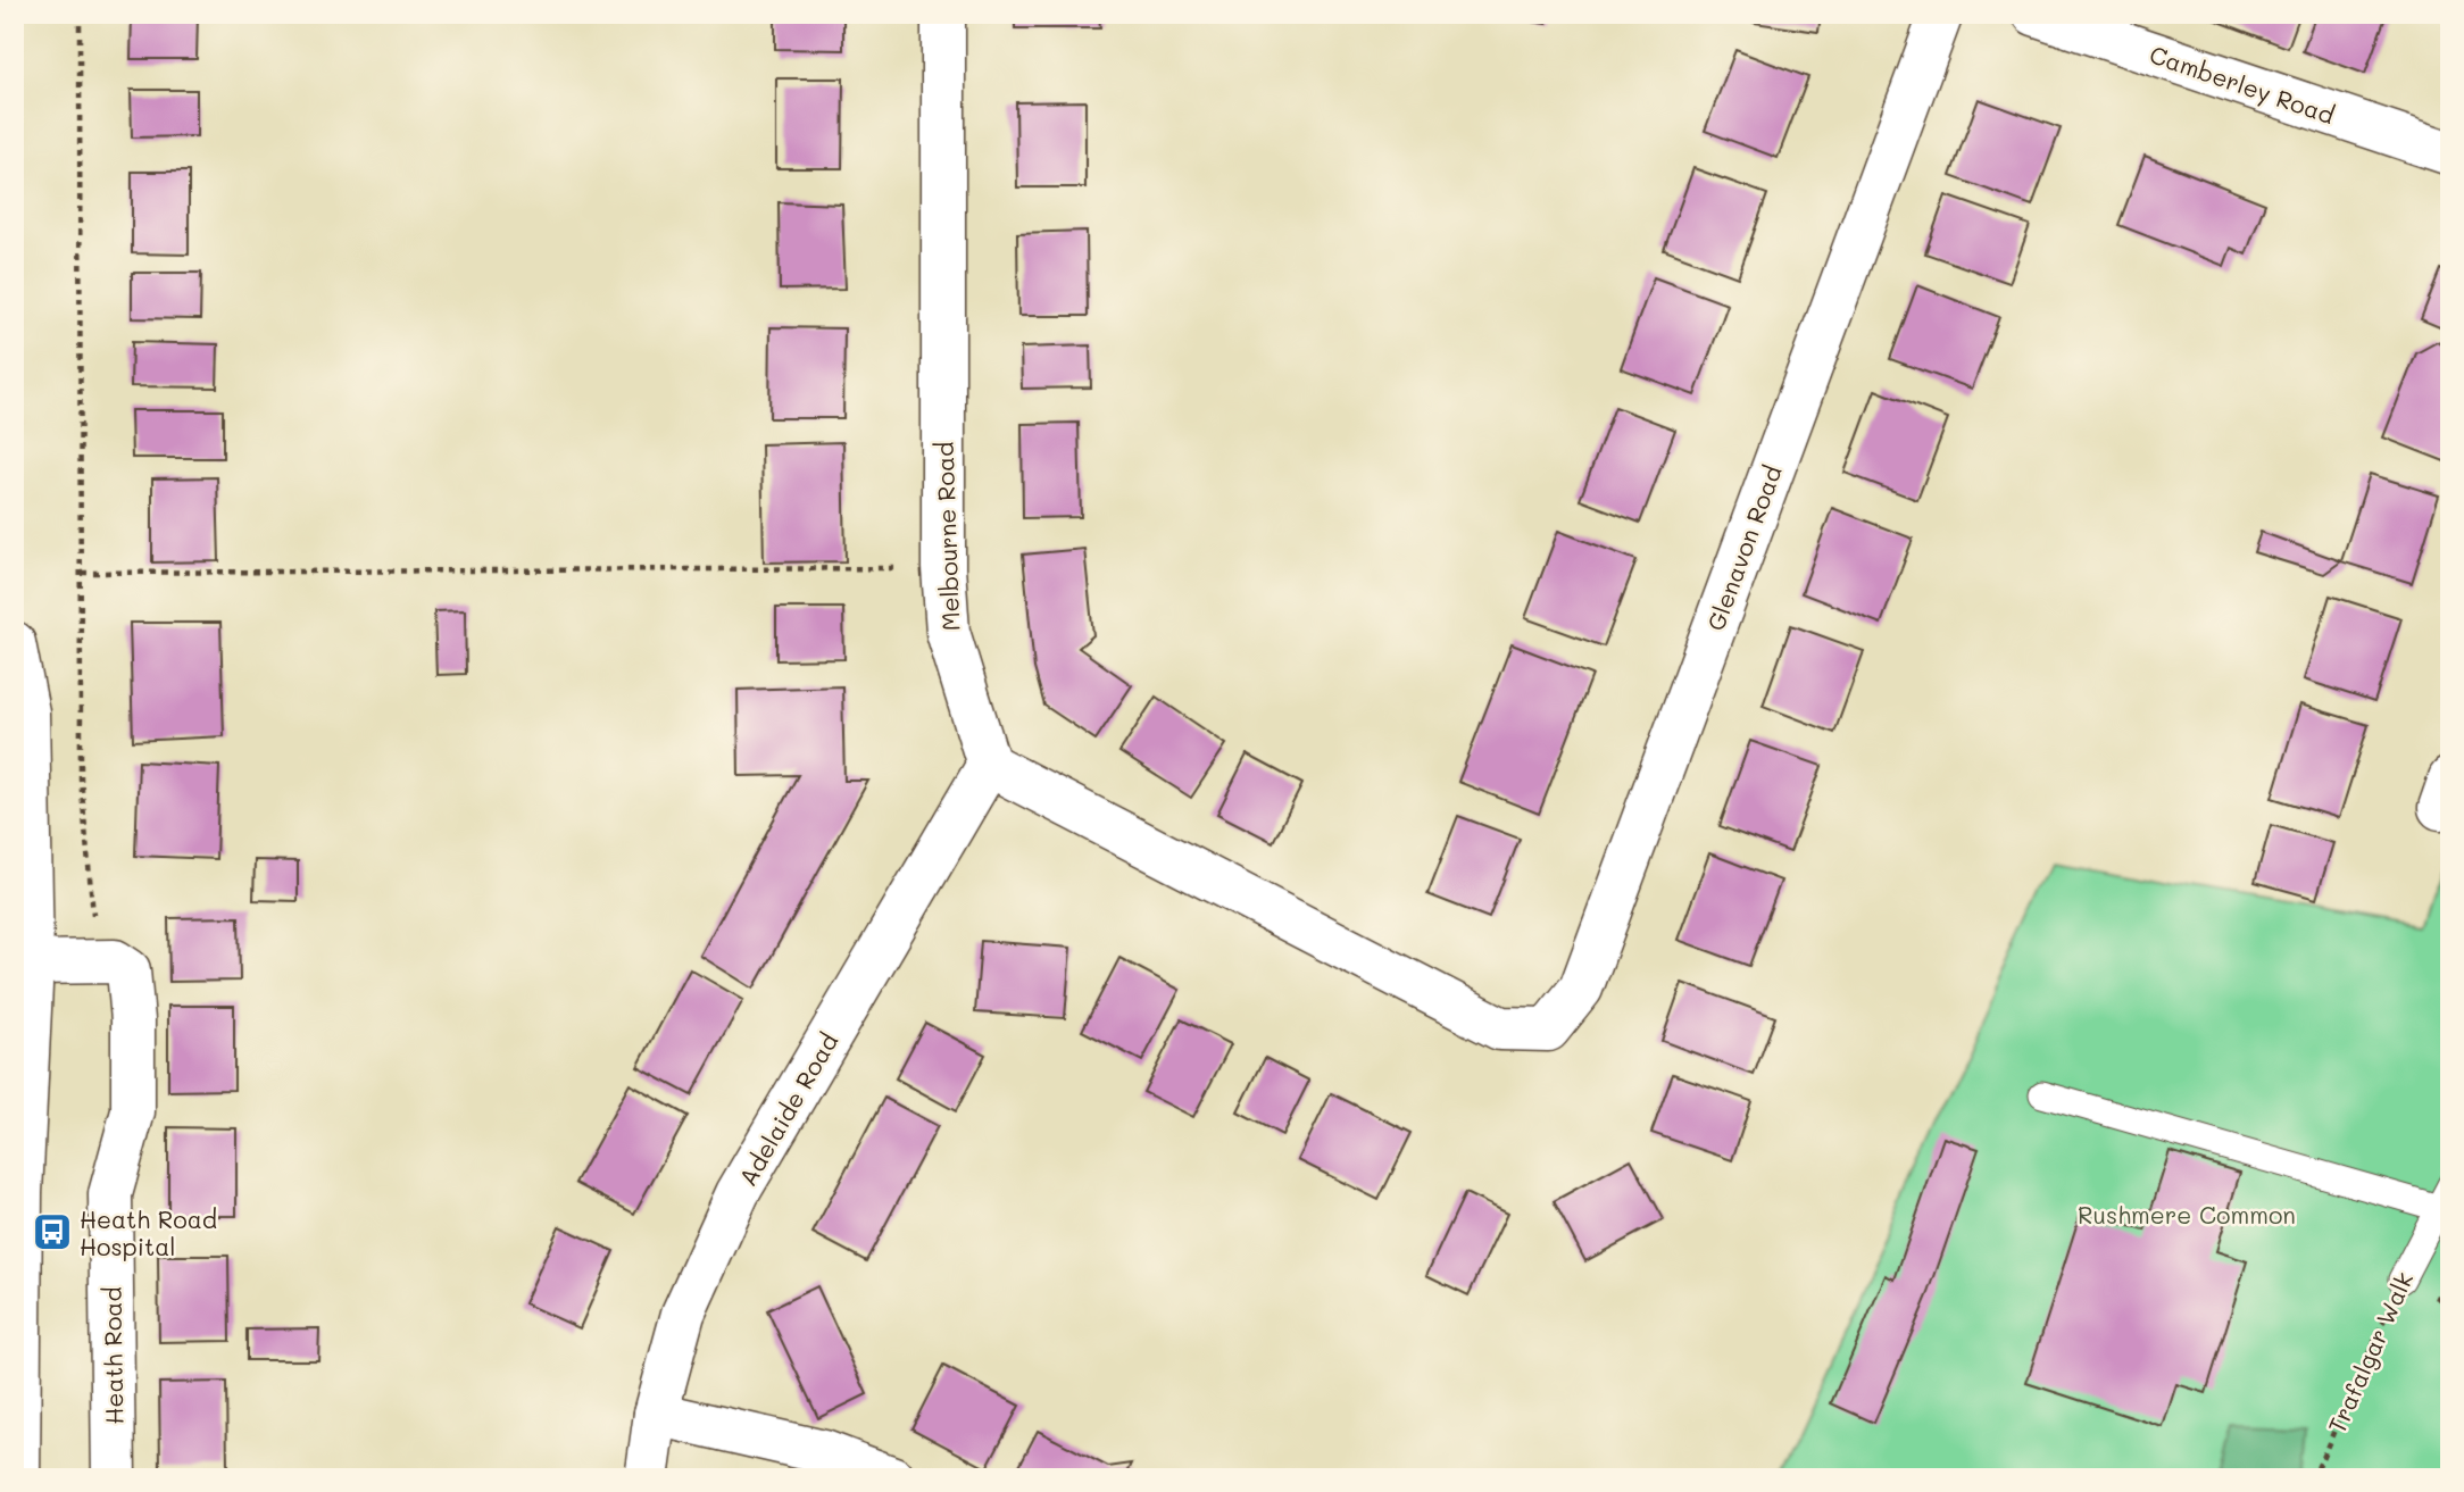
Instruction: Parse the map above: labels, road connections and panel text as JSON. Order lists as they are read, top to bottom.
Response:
{
  "streets": {
    "street": [
      "Camberley Road",
      "Melbourne Road",
      "Glenavon Road",
      "Adelaide Road",
      "Heath Road"
    ],
    "lane": ["Trafalgar Walk"]
  },
  "crossings": [
    ["Melbourne Road", "Glenavon Road"],
    ["Melbourne Road", "Adelaide Road"],
    ["Glenavon Road", "Adelaide Road"]
  ],
  "parks": ["Rushmere Common"],
  "places": {
    "bus stop": ["Heath Road Hospital"]
  }
}
